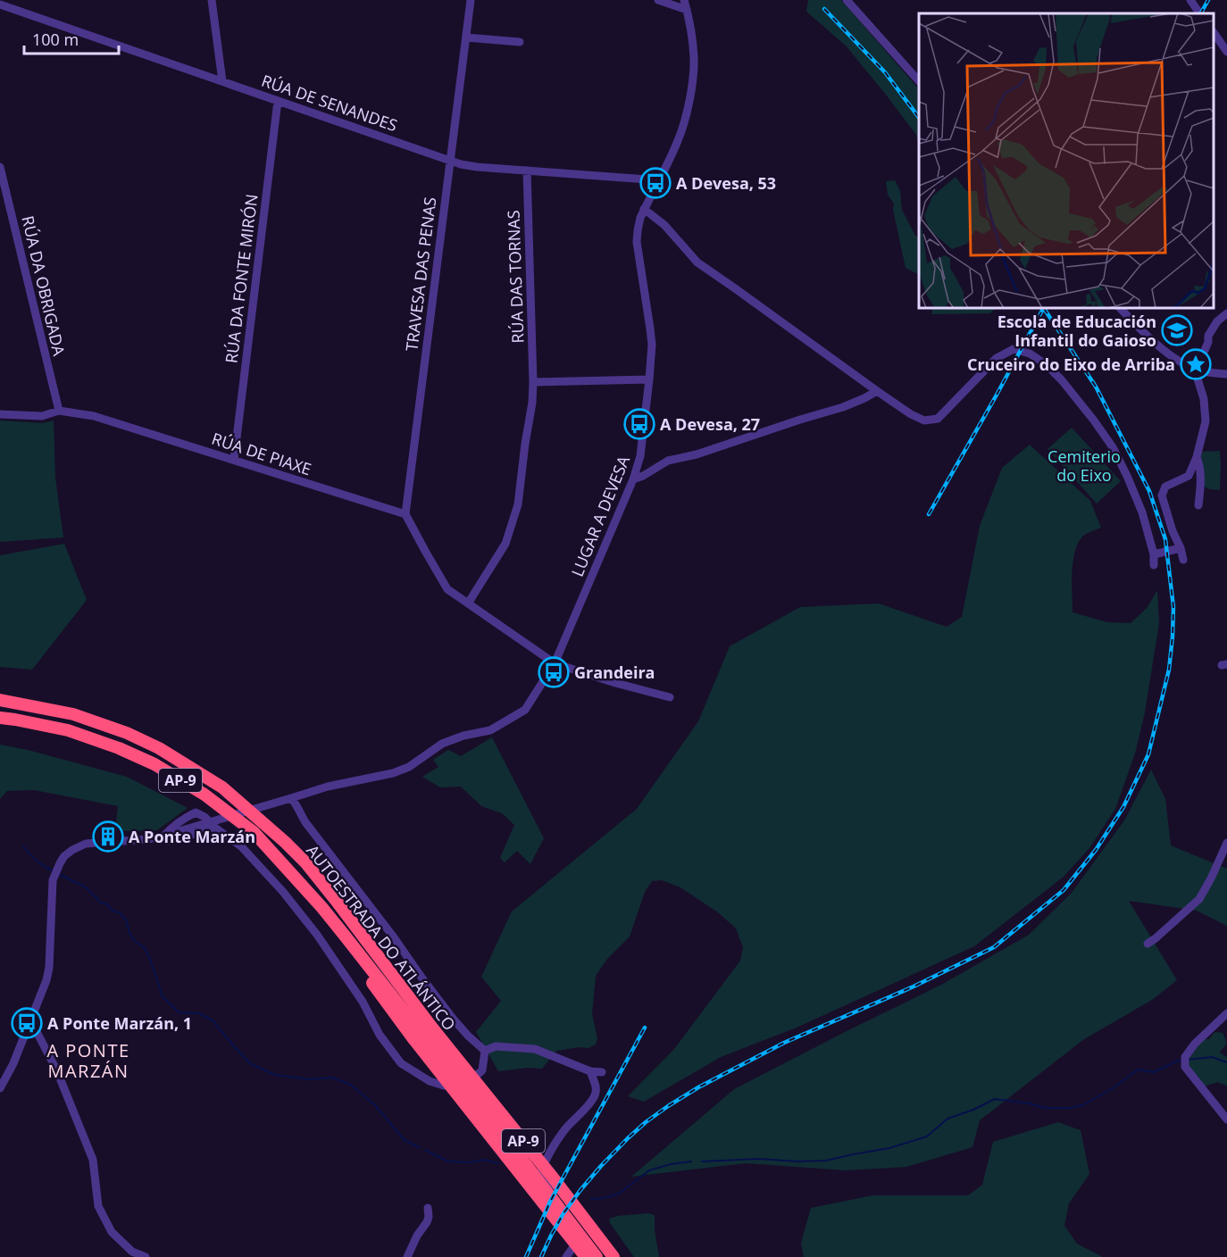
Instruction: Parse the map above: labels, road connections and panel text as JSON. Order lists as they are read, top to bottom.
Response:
{
  "streets": {
    "highway": ["AP-9", "AUTOESTRADA DO ATLÁNTICO"],
    "street": [
      "RÚA DE SENANDES",
      "TRAVESA DAS PENAS",
      "RÚA DAS TORNAS",
      "RÚA DA FONTE MIRÓN",
      "RÚA DA OBRIGADA",
      "RÚA DE PIAXE",
      "LUGAR A DEVESA"
    ]
  },
  "crossings": [
    ["RÚA DE SENANDES", "TRAVESA DAS PENAS"],
    ["RÚA DE SENANDES", "RÚA DAS TORNAS"],
    ["RÚA DE SENANDES", "RÚA DA FONTE MIRÓN"],
    ["RÚA DE SENANDES", "LUGAR A DEVESA"],
    ["TRAVESA DAS PENAS", "RÚA DE PIAXE"],
    ["RÚA DA FONTE MIRÓN", "RÚA DE PIAXE"],
    ["RÚA DA OBRIGADA", "RÚA DE PIAXE"]
  ],
  "districts": ["A PONTE MARZÁN"],
  "parks": ["Cemiterio do Eixo"],
  "places": {
    "bus stop": [
      "A Devesa, 53",
      "A Devesa, 27",
      "Grandeira",
      "A Ponte Marzán, 1"
    ],
    "school or university": ["Escola de Educación Infantil do Gaioso"],
    "place": ["Cruceiro do Eixo de Arriba"],
    "building": ["A Ponte Marzán"]
  },
  "scale_bar": "100 m"
}
